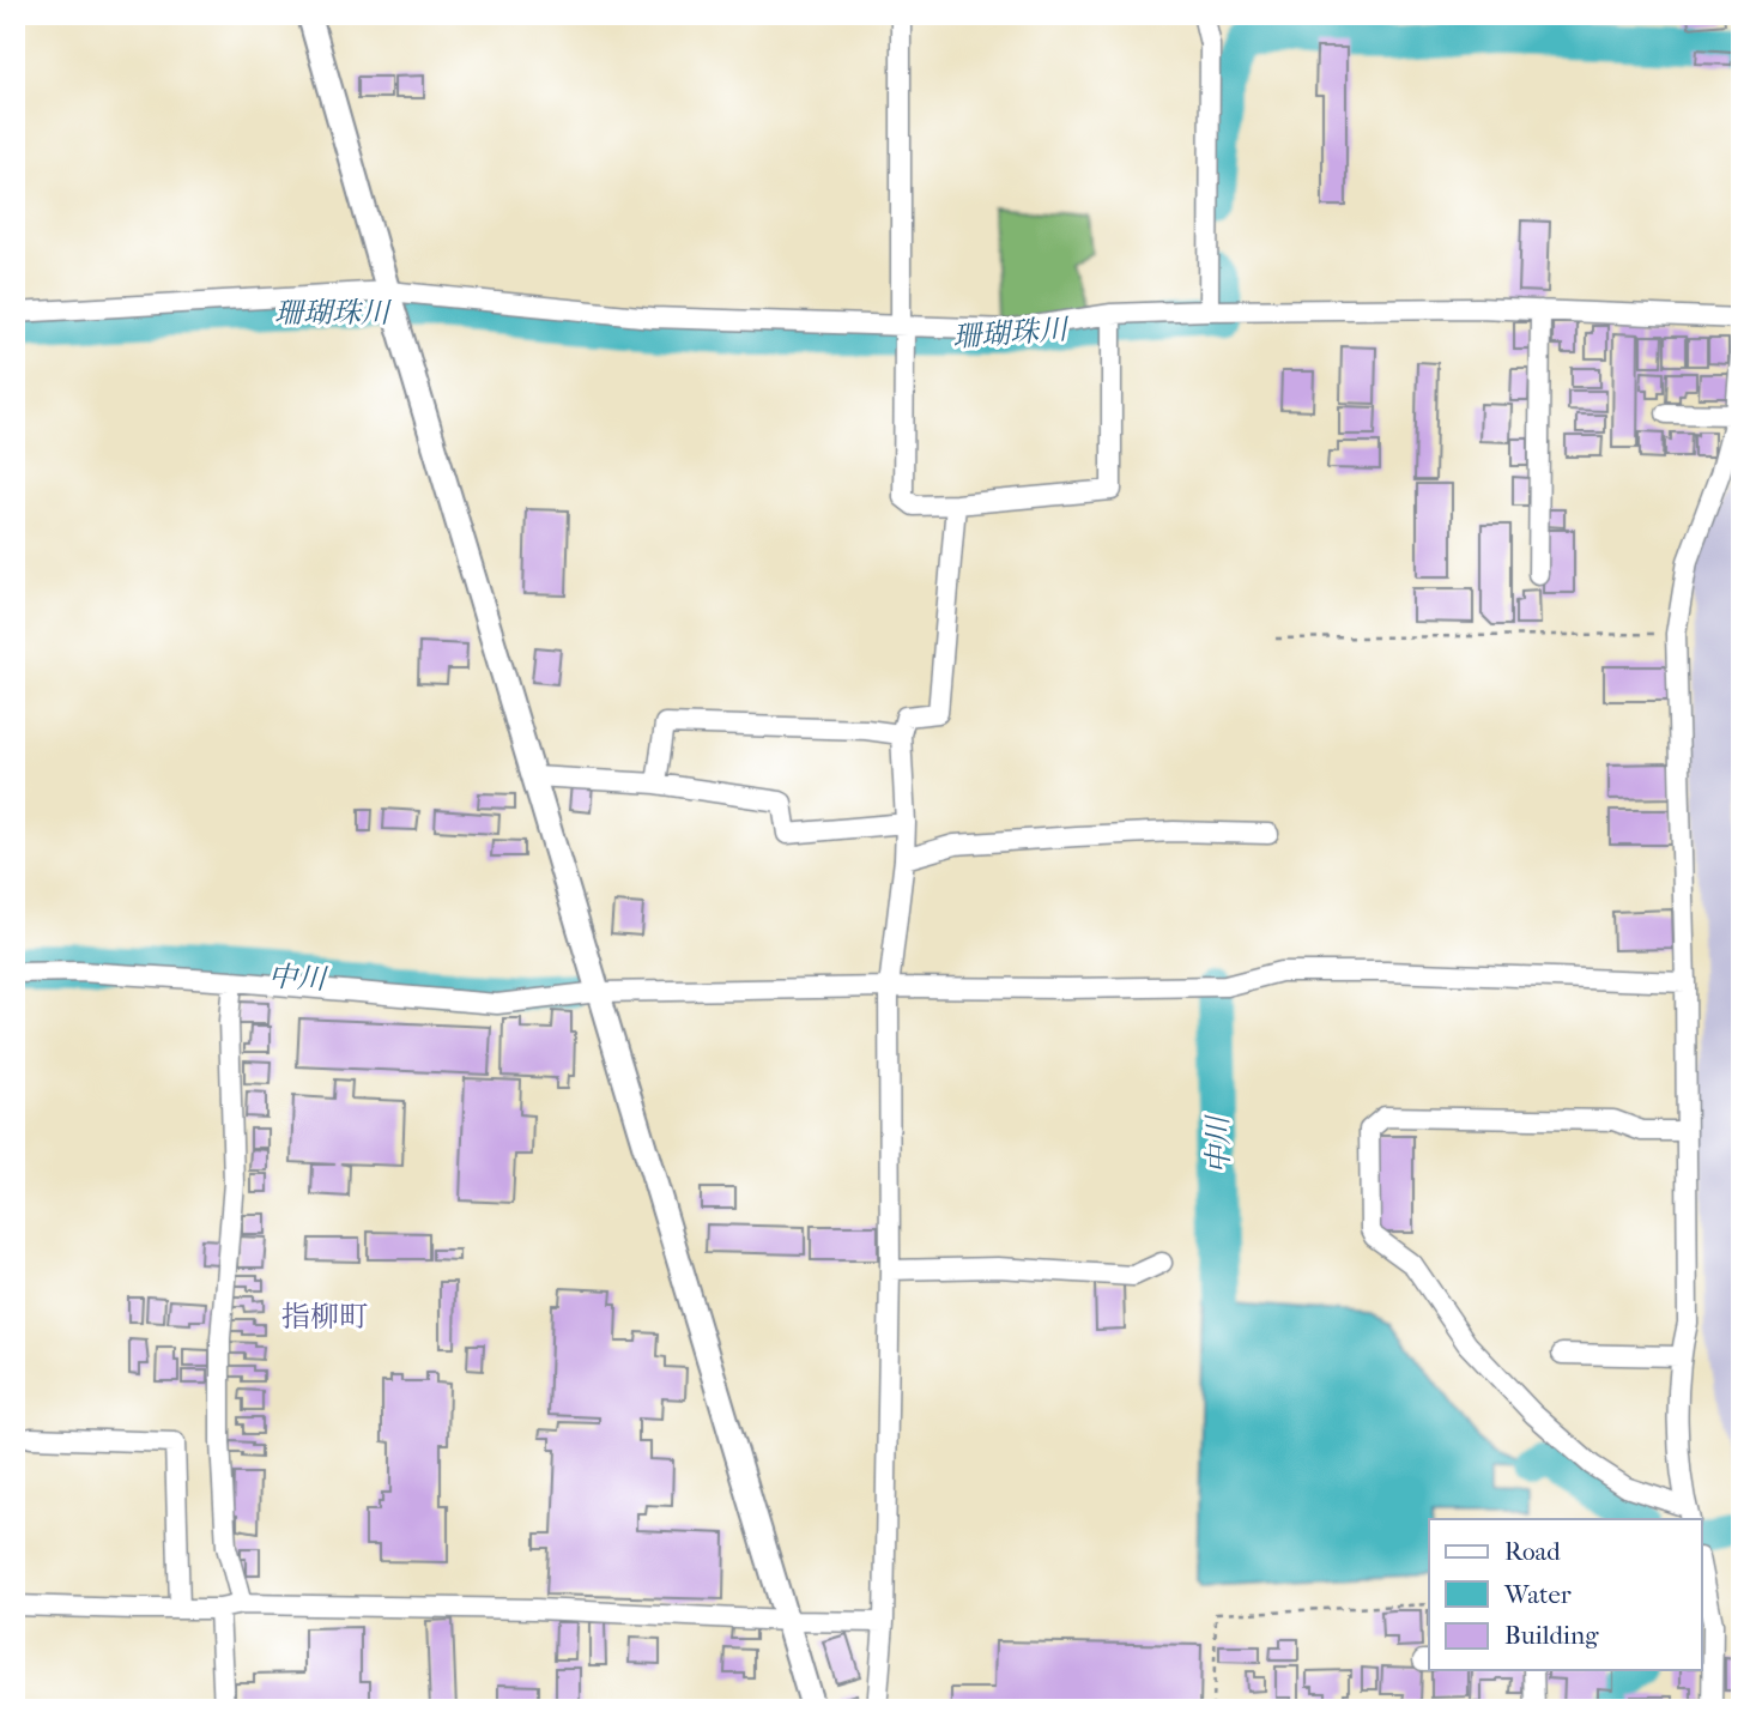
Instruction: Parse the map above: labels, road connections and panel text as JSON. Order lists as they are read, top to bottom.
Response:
{
  "districts": ["指柳町"],
  "water": ["珊瑚珠川", "中川"],
  "legend": ["Road", "Water", "Building"]
}
